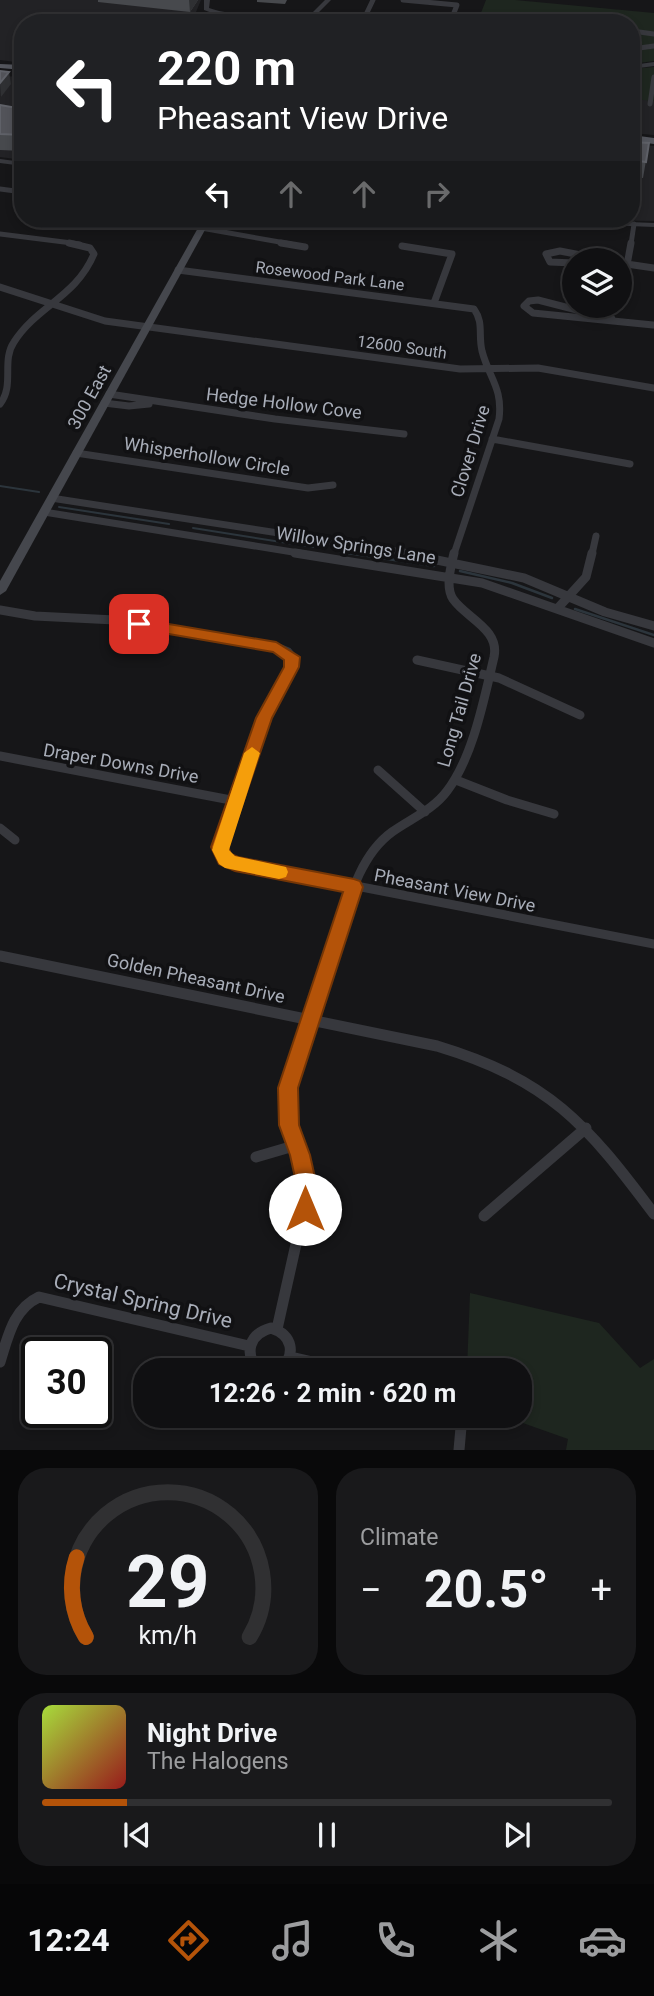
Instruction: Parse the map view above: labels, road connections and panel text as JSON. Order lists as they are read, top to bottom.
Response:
{
  "streets": {
    "main road": ["300 East"],
    "street": [
      "Rosewood Park Lane",
      "12600 South",
      "Hedge Hollow Cove",
      "Clover Drive",
      "Whisperhollow Circle",
      "Willow Springs Lane",
      "Long Tail Drive",
      "Draper Downs Drive",
      "Pheasant View Drive",
      "Golden Pheasant Drive",
      "Crystal Spring Drive"
    ]
  },
  "crossings": [
    ["Rosewood Park Lane", "300 East"],
    ["Rosewood Park Lane", "Clover Drive"],
    ["12600 South", "300 East"],
    ["12600 South", "Clover Drive"],
    ["300 East", "Hedge Hollow Cove"],
    ["300 East", "Whisperhollow Circle"],
    ["300 East", "Willow Springs Lane"],
    ["Clover Drive", "Willow Springs Lane"],
    ["Willow Springs Lane", "Long Tail Drive"],
    ["Long Tail Drive", "Pheasant View Drive"],
    ["Long Tail Drive", "Golden Pheasant Drive"],
    ["Draper Downs Drive", "Pheasant View Drive"]
  ],
  "page": {
    "turn": ["220 m", "Pheasant View Drive"],
    "limit": "30",
    "trip": "12:26 · 2 min · 620 m",
    "tile": "Climate",
    "heat": ["−", "20.5°", "+"],
    "song": ["Night Drive", "The Halogens"],
    "tabs": "12:24",
    "gauge": ["29", "km/h"]
  }
}
